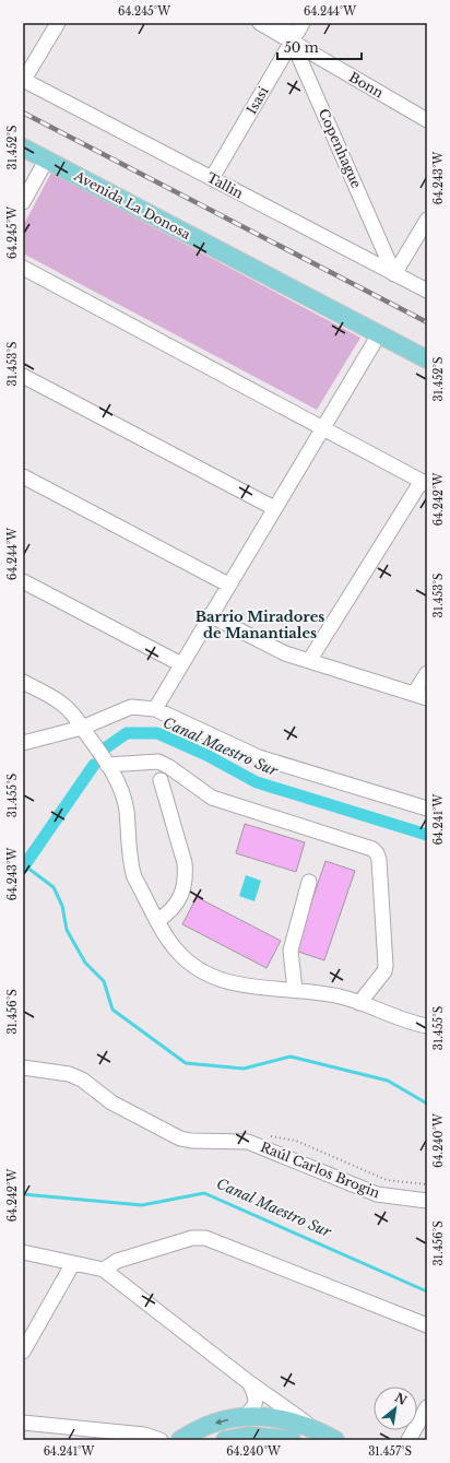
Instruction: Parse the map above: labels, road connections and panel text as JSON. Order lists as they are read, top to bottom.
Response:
{
  "streets": {
    "main road": ["Avenida La Donosa"],
    "street": [
      "Bonn",
      "Isasi",
      "Copenhague",
      "Tallin",
      "Raúl Carlos Brogin"
    ]
  },
  "crossings": [
    ["Bonn", "Isasi"],
    ["Bonn", "Copenhague"],
    ["Isasi", "Copenhague"],
    ["Isasi", "Tallin"],
    ["Copenhague", "Tallin"]
  ],
  "districts": ["Barrio Miradores de Manantiales"],
  "water": ["Canal Maestro Sur"],
  "scale_bar": "50 m",
  "north": "top right",
  "coordinates": [
    "64.245°W",
    "64.244°W",
    "31.452°S",
    "64.243°W",
    "31.453°S",
    "64.242°W",
    "31.455°S",
    "64.241°W",
    "31.456°S",
    "64.240°W",
    "31.457°S"
  ]
}
